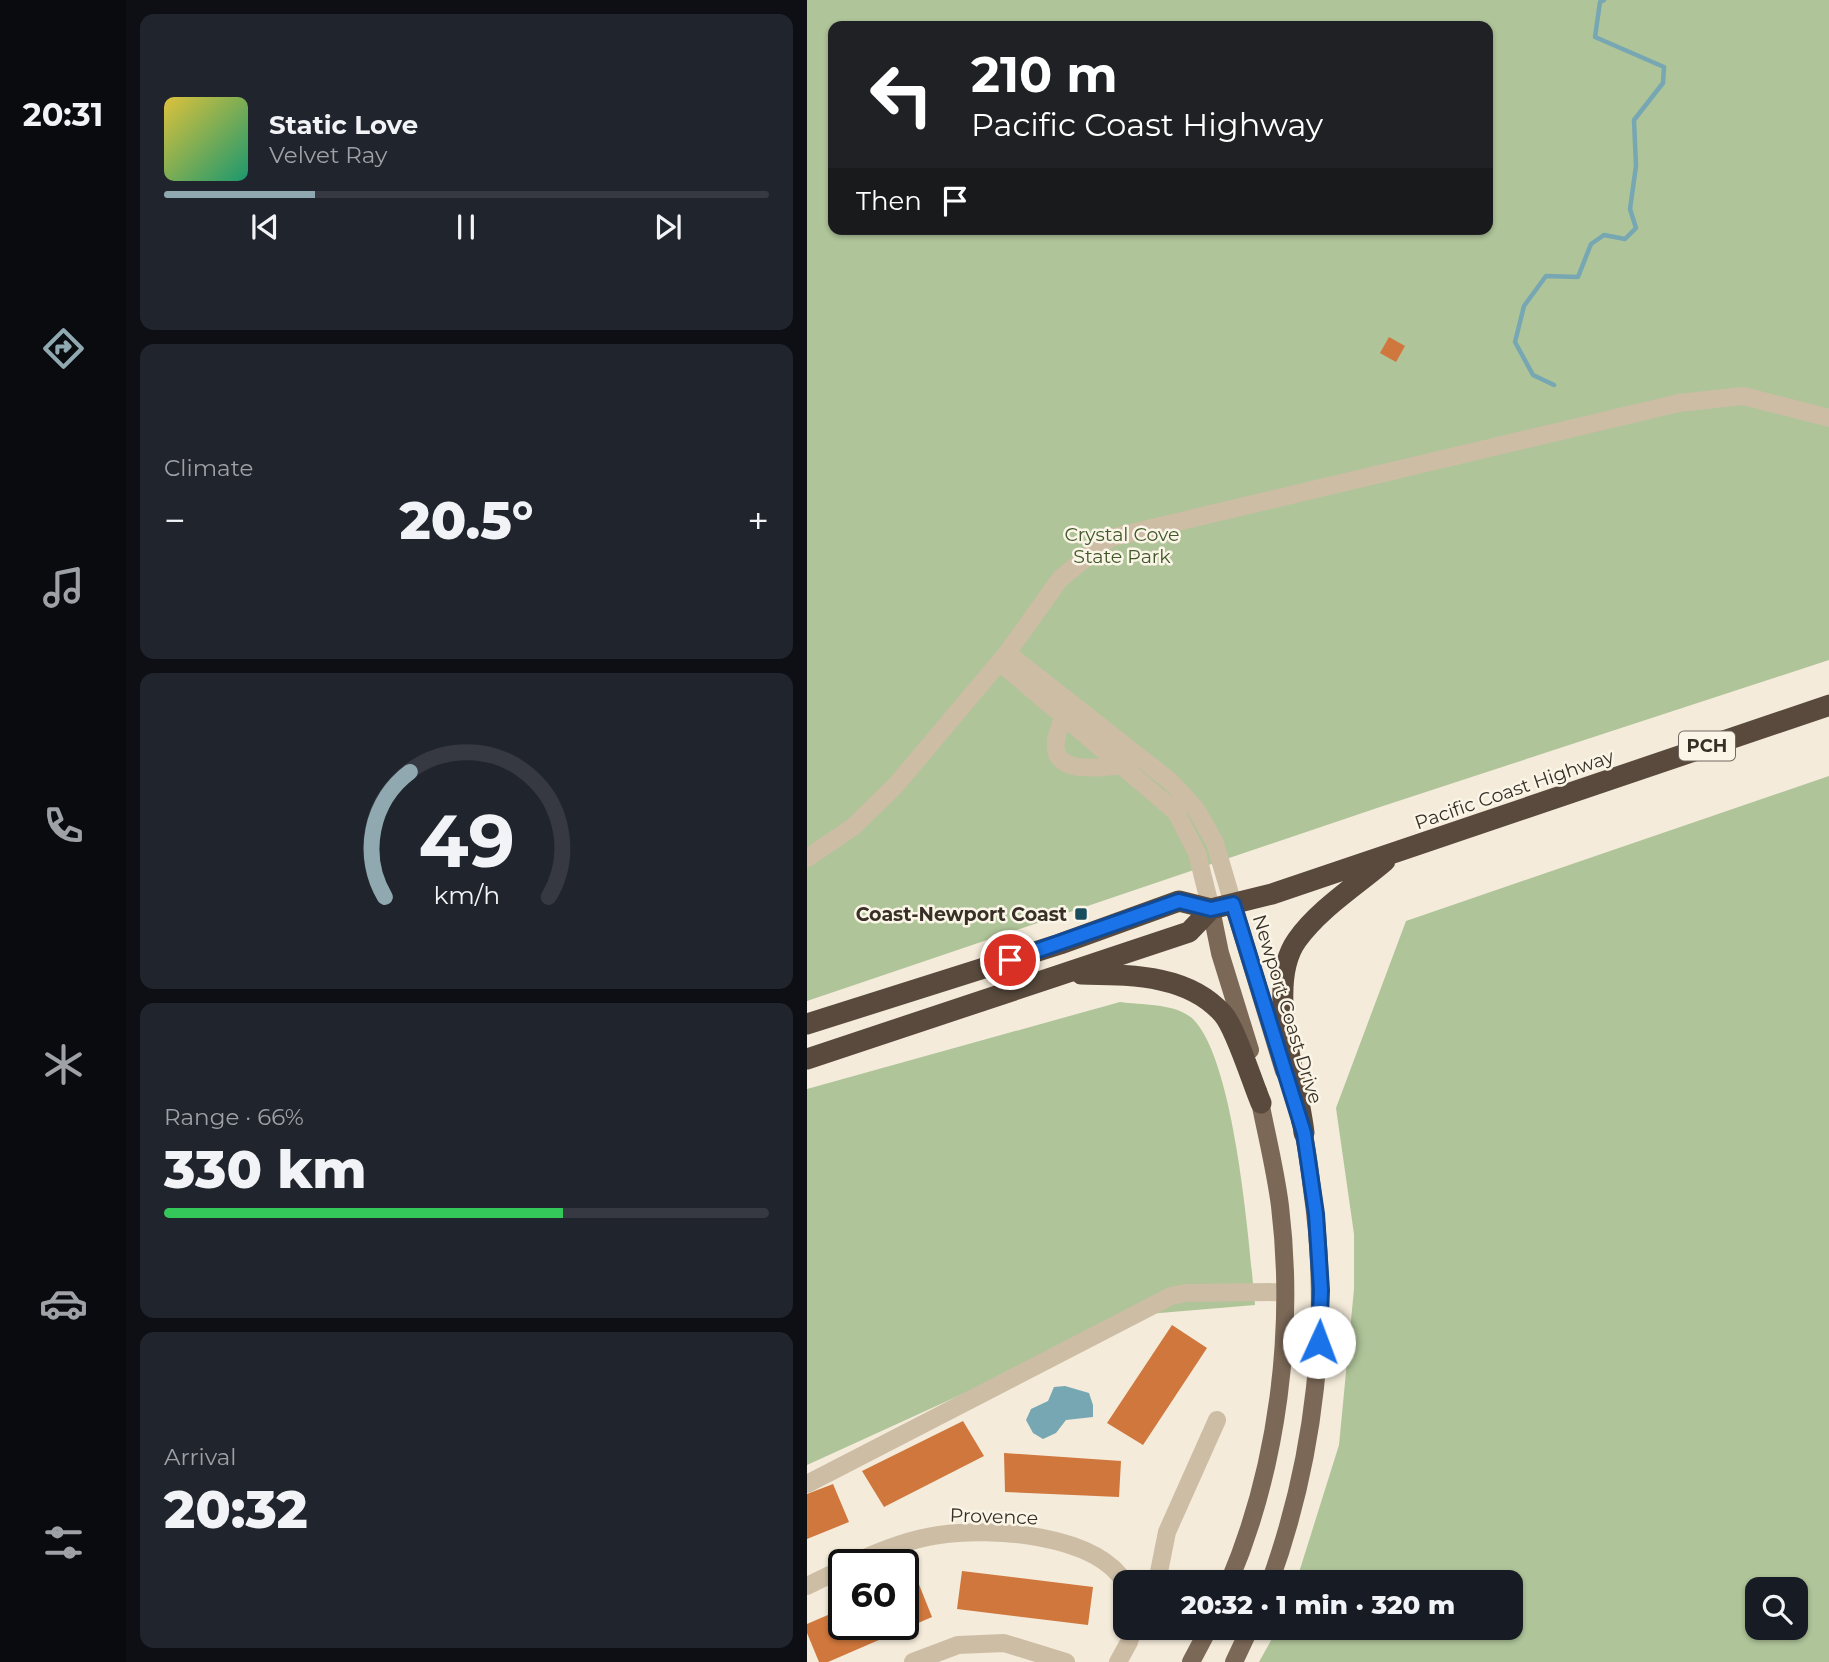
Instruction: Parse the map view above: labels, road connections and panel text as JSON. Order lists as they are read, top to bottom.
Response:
{
  "streets": {
    "highway": ["PCH", "Pacific Coast Highway"],
    "main road": ["Newport Coast Drive"],
    "street": ["Provence"]
  },
  "crossings": [
    ["Pacific Coast Highway", "Newport Coast Drive"]
  ],
  "parks": ["Crystal Cove State Park"],
  "places": {
    "transit": ["Coast-Newport Coast"]
  },
  "page": {
    "tabs": "20:31",
    "turn": ["210 m", "Pacific Coast Highway"],
    "song": ["Static Love", "Velvet Ray"],
    "then": "Then",
    "tile": [
      "Climate",
      ["Range · 66%", "330 km"],
      ["Arrival", "20:32"]
    ],
    "heat": ["−", "20.5°", "+"],
    "limit": "60",
    "trip": "20:32 · 1 min · 320 m",
    "gauge": ["49", "km/h"]
  }
}
